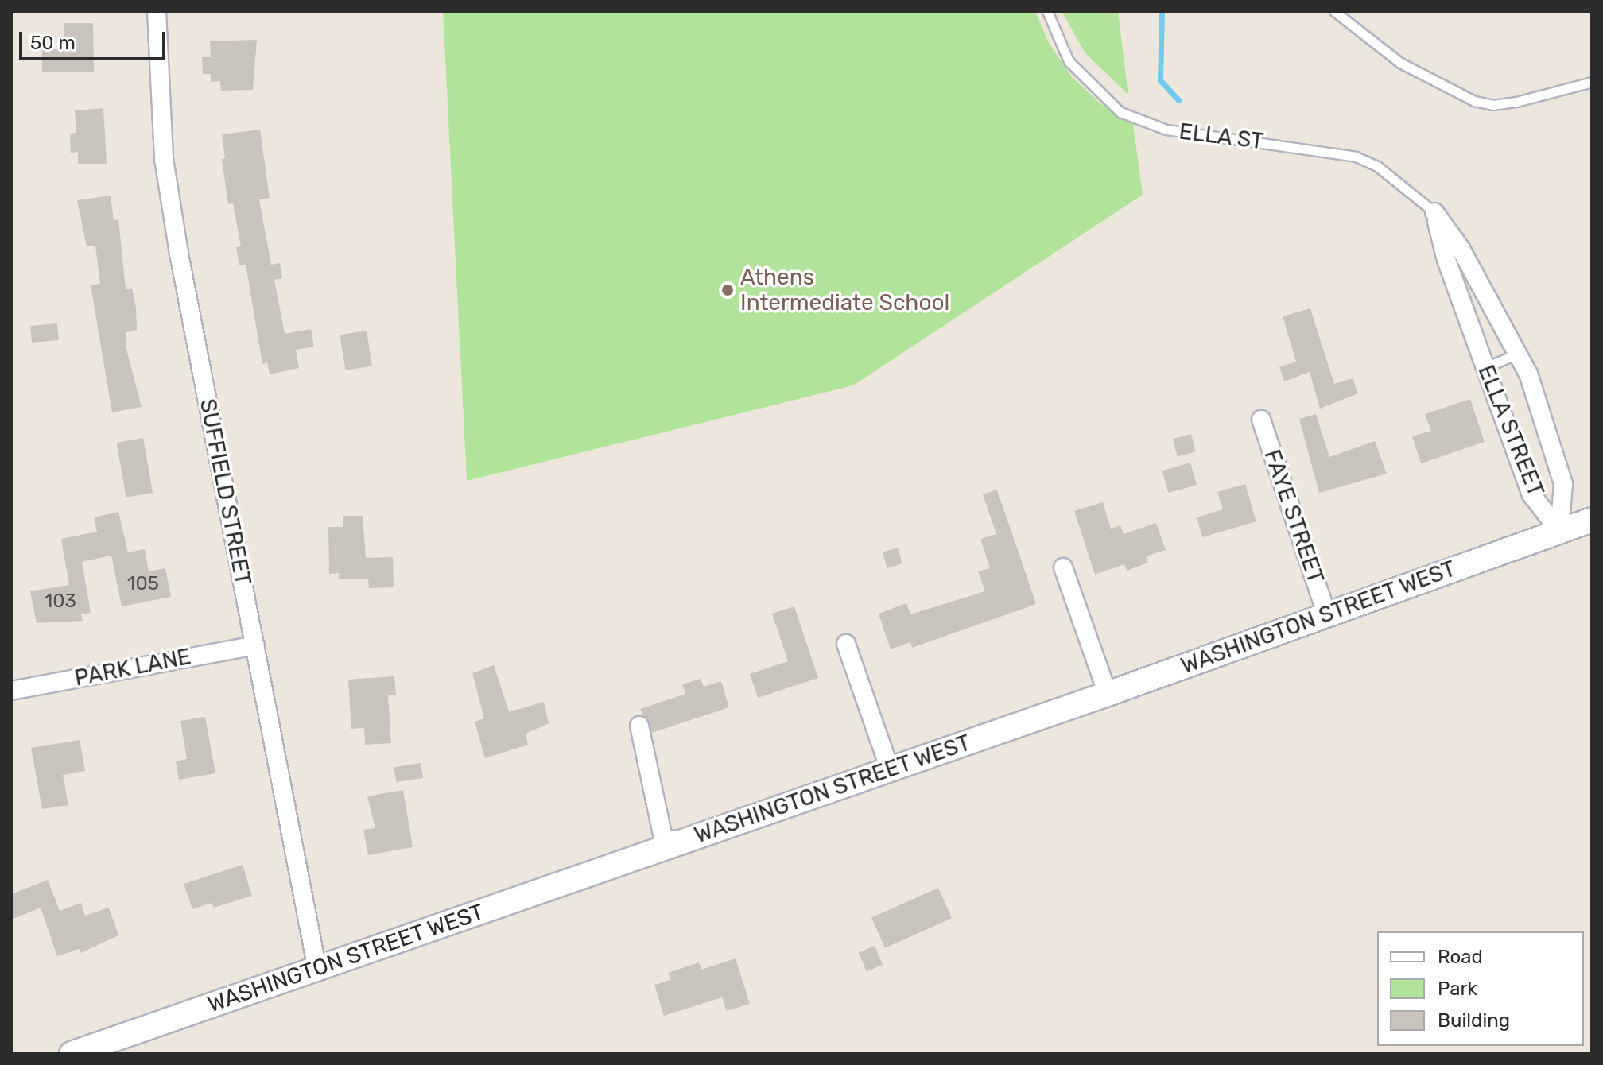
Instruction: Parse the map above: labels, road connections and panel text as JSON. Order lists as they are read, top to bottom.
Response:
{
  "streets": {
    "street": [
      "ELLA STREET",
      "SUFFIELD STREET",
      "FAYE STREET",
      "WASHINGTON STREET WEST",
      "PARK LANE"
    ],
    "lane": ["ELLA ST"]
  },
  "crossings": [
    ["ELLA ST", "ELLA STREET"],
    ["ELLA STREET", "WASHINGTON STREET WEST"],
    ["SUFFIELD STREET", "WASHINGTON STREET WEST"],
    ["SUFFIELD STREET", "PARK LANE"],
    ["FAYE STREET", "WASHINGTON STREET WEST"]
  ],
  "places": ["Athens Intermediate School"],
  "house_numbers": ["105", "103"],
  "legend": ["Road", "Park", "Building"],
  "scale_bar": "50 m"
}
